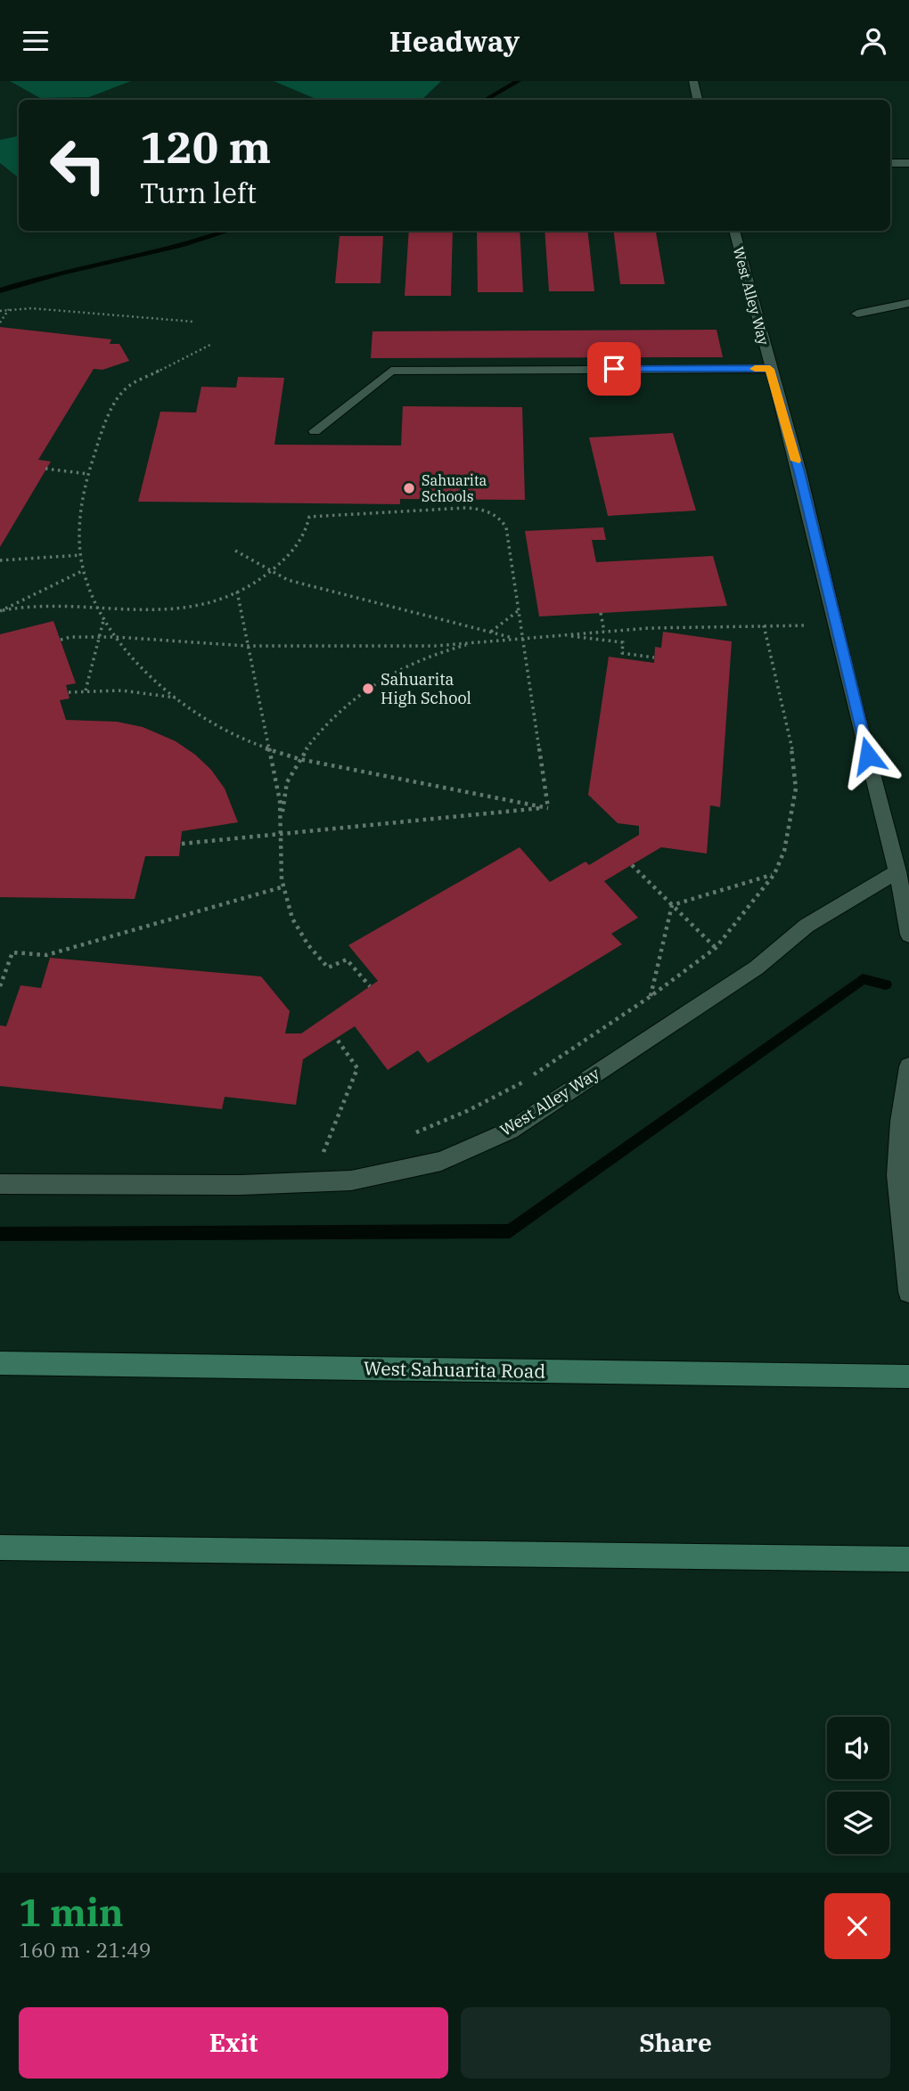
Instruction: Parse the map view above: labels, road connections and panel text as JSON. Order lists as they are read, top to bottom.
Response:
{
  "streets": {
    "main road": ["West Sahuarita Road"],
    "street": ["West Alley Way"]
  },
  "places": ["Sahuarita Schools", "Sahuarita High School"],
  "page": {
    "header": "Headway",
    "turn": ["120 m", "Turn left"],
    "heading": ["1 min", "160 m · 21:49"],
    "buttons": ["Exit", "Share"]
  }
}
